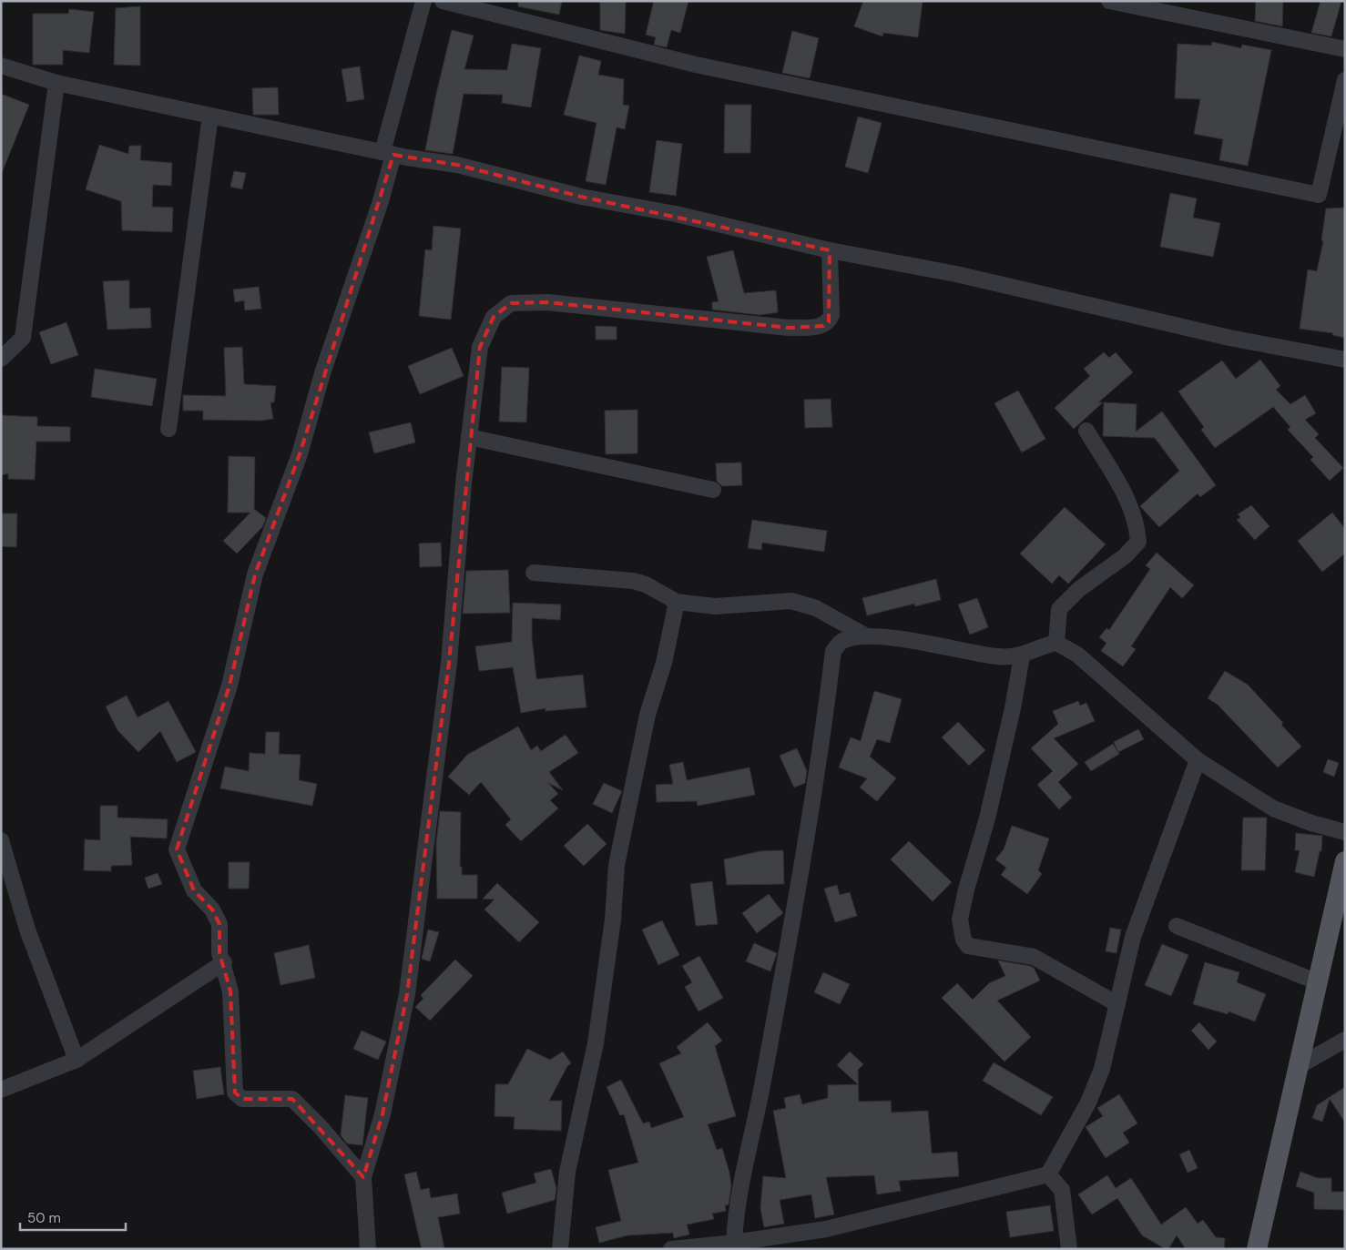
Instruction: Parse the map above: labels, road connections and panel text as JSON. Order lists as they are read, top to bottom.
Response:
{
  "scale_bar": "50 m"
}
